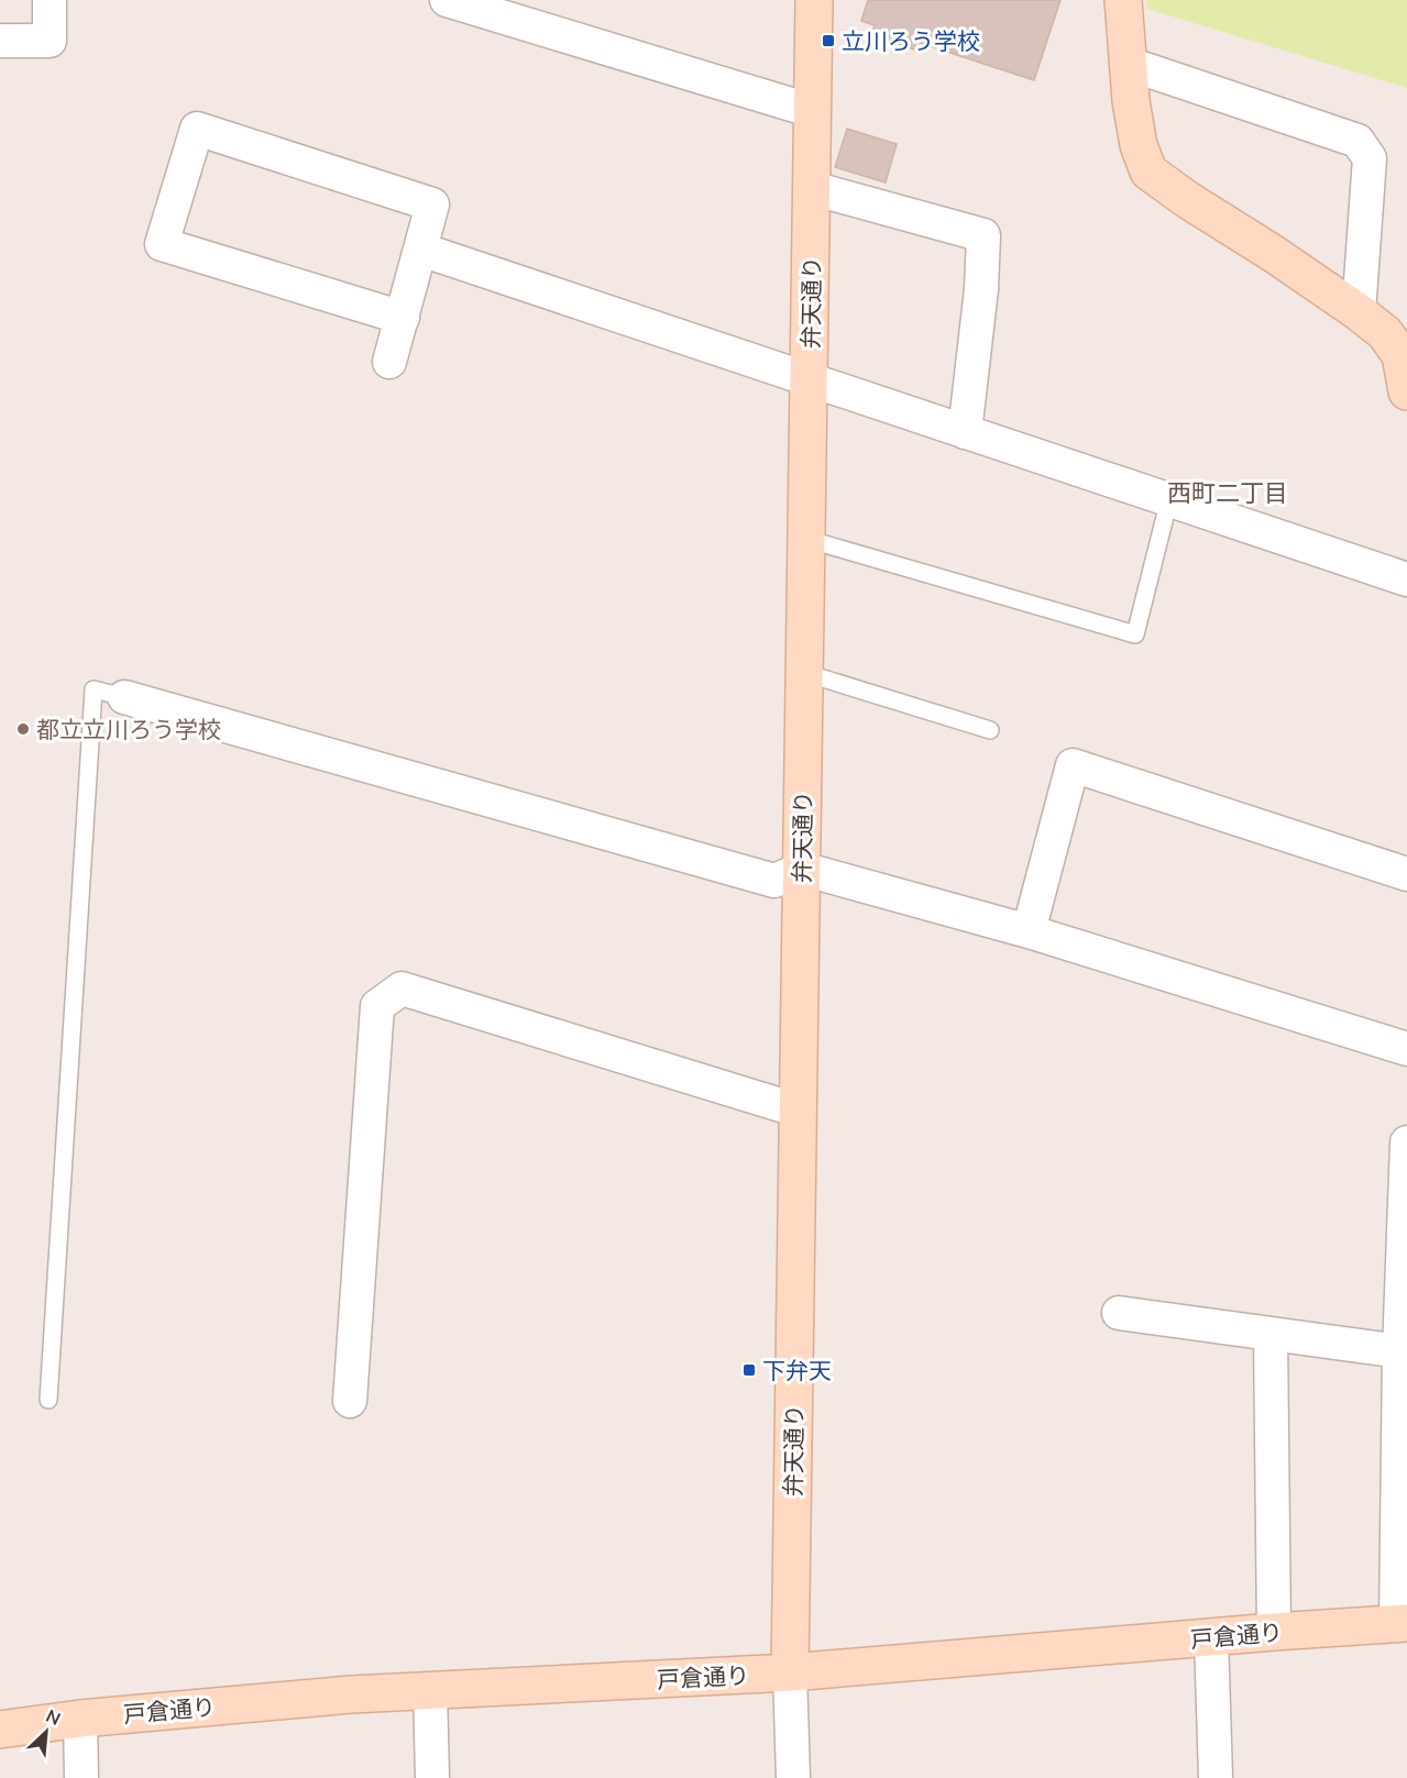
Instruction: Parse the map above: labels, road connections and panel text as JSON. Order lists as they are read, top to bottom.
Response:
{
  "streets": {
    "street": ["弁天通り", "戸倉通り"]
  },
  "crossings": [
    ["弁天通り", "戸倉通り"]
  ],
  "districts": ["西町二丁目"],
  "places": {
    "transit": ["立川ろう学校", "下弁天"],
    "other": ["都立立川ろう学校"]
  },
  "north": "top right"
}
